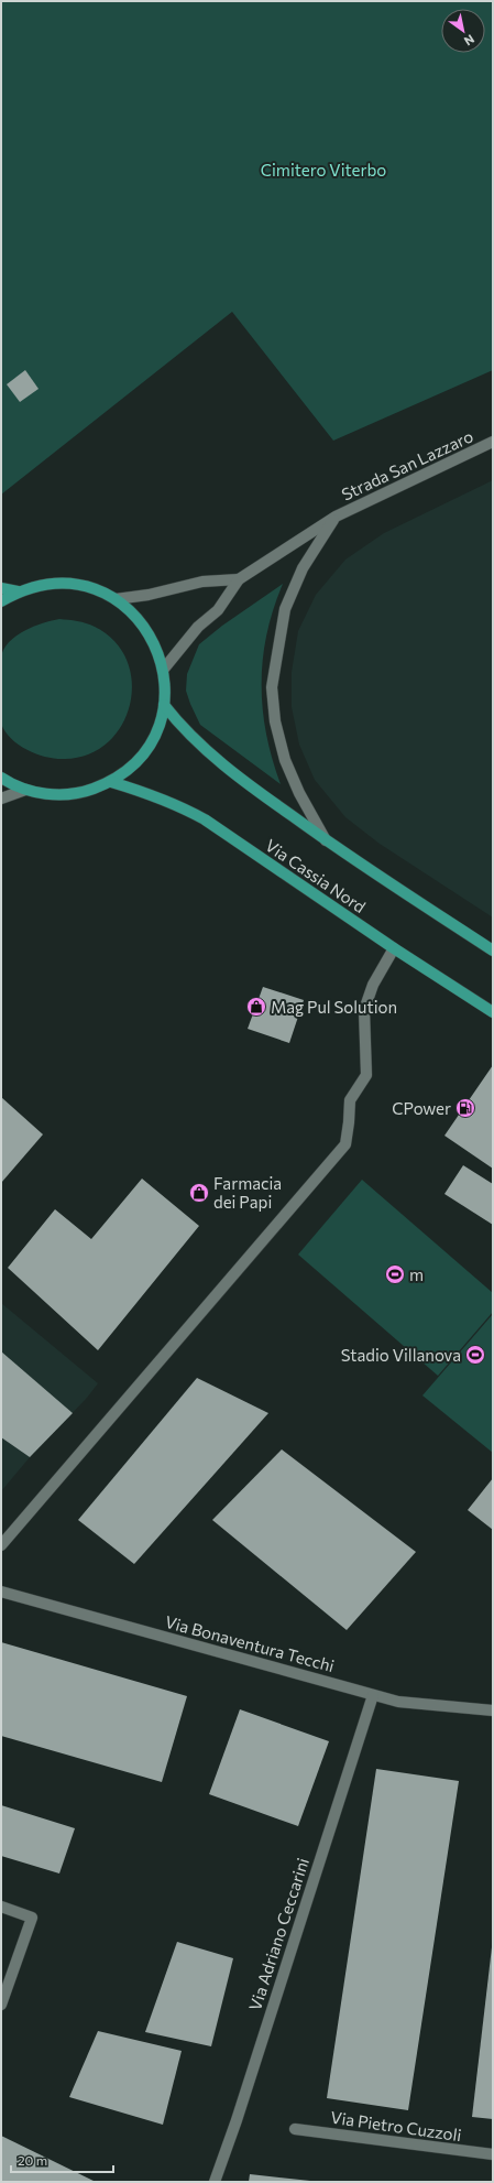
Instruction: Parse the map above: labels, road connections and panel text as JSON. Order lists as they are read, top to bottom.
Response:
{
  "streets": {
    "main road": ["Via Cassia Nord"],
    "street": [
      "Strada San Lazzaro",
      "Via Bonaventura Tecchi",
      "Via Adriano Ceccarini",
      "Via Pietro Cuzzoli"
    ]
  },
  "crossings": [
    ["Via Bonaventura Tecchi", "Via Adriano Ceccarini"]
  ],
  "parks": ["Cimitero Viterbo"],
  "places": {
    "shop": ["Mag Pul Solution", "Farmacia dei Papi"],
    "fuel station": ["CPower"],
    "sports": ["m", "Stadio Villanova"]
  },
  "scale_bar": "20 m",
  "north": "bottom right"
}
